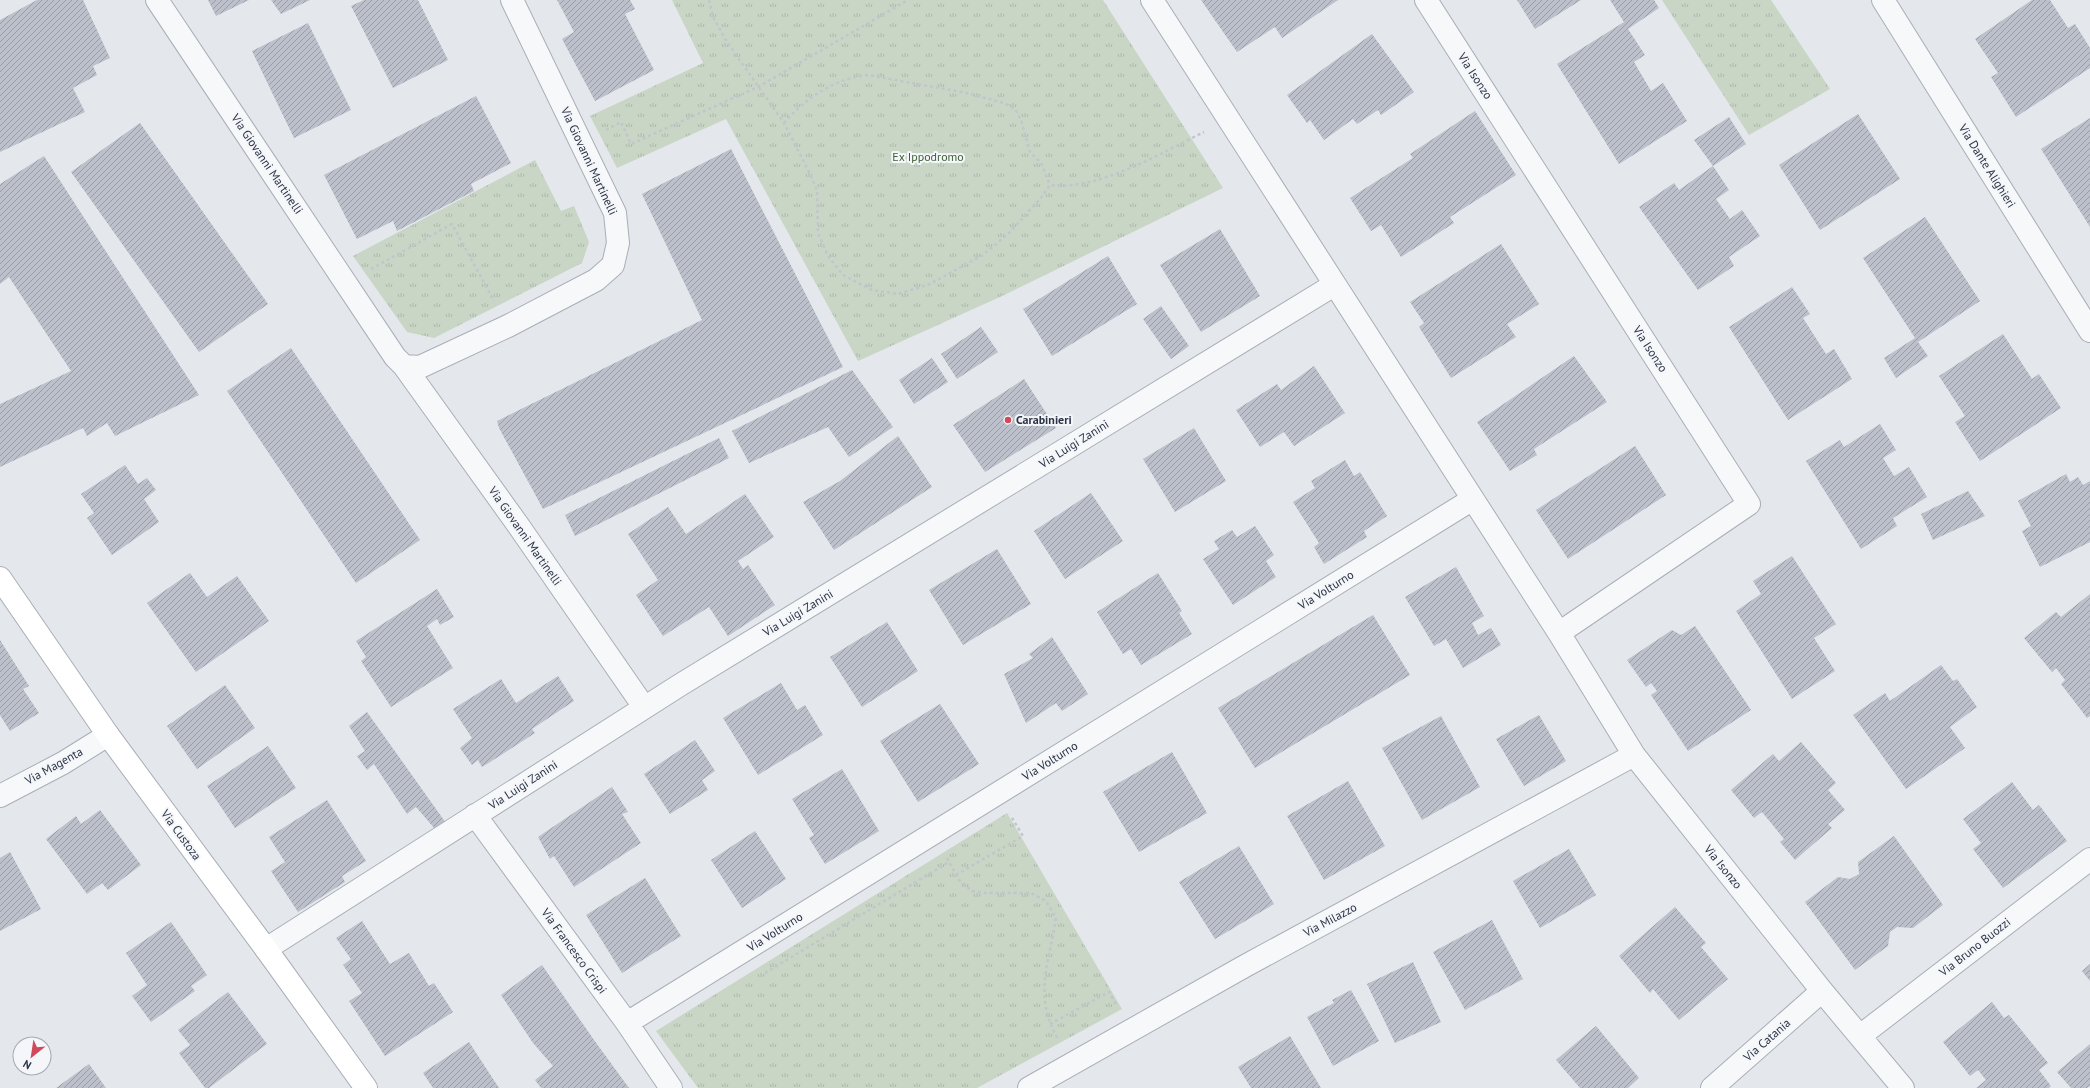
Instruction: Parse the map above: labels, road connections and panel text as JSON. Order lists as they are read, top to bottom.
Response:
{
  "streets": {
    "street": [
      "Via Isonzo",
      "Via Giovanni Martinelli",
      "Via Dante Alighieri",
      "Via Luigi Zanini",
      "Via Volturno",
      "Via Magenta",
      "Via Custoza",
      "Via Milazzo",
      "Via Bruno Buozzi",
      "Via Francesco Crispi",
      "Via Catania"
    ]
  },
  "crossings": [
    ["Via Isonzo", "Via Luigi Zanini"],
    ["Via Isonzo", "Via Volturno"],
    ["Via Isonzo", "Via Milazzo"],
    ["Via Isonzo", "Via Bruno Buozzi"],
    ["Via Isonzo", "Via Catania"],
    ["Via Giovanni Martinelli", "Via Luigi Zanini"],
    ["Via Luigi Zanini", "Via Custoza"],
    ["Via Luigi Zanini", "Via Francesco Crispi"],
    ["Via Volturno", "Via Francesco Crispi"],
    ["Via Magenta", "Via Custoza"]
  ],
  "parks": ["Ex Ippodromo"],
  "places": ["Carabinieri"],
  "north": "bottom left"
}
